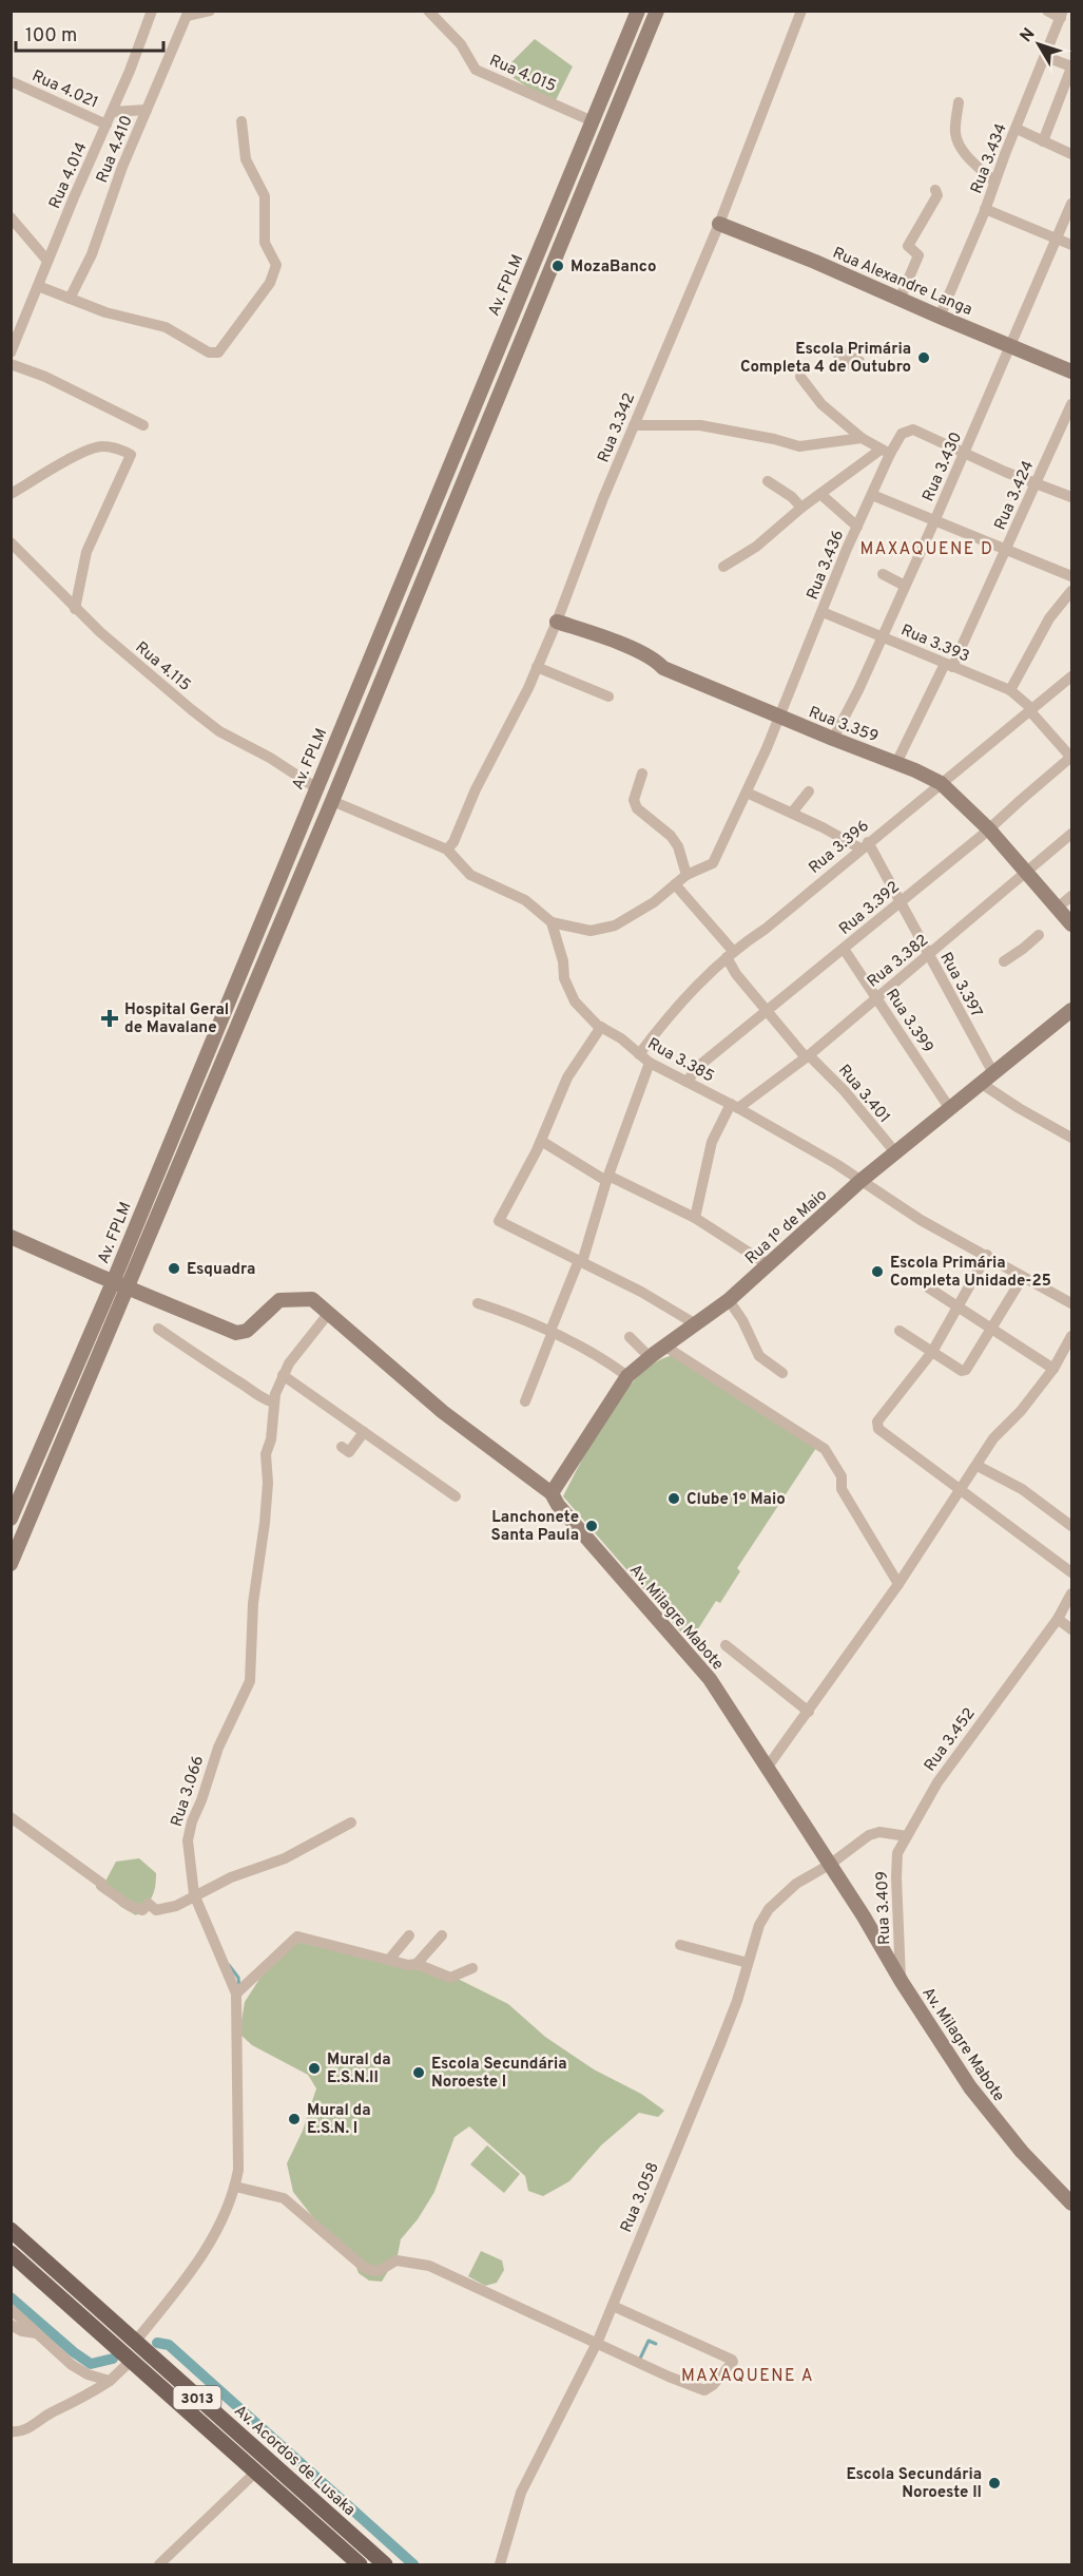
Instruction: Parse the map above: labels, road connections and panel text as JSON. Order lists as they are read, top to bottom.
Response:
{
  "streets": {
    "main road": [
      "Rua Alexandre Langa",
      "Av. FPLM",
      "Rua 3.359",
      "Rua 1º de Maio",
      "Av. Milagre Mabote",
      "3013",
      "Av. Acordos de Lusaka"
    ],
    "street": [
      "Rua 4.015",
      "Rua 4.021",
      "Rua 4.410",
      "Rua 3.434",
      "Rua 4.014",
      "Rua 3.342",
      "Rua 3.430",
      "Rua 3.424",
      "Rua 3.436",
      "Rua 3.393",
      "Rua 4.115",
      "Rua 3.396",
      "Rua 3.392",
      "Rua 3.382",
      "Rua 3.397",
      "Rua 3.399",
      "Rua 3.385",
      "Rua 3.401",
      "Rua 3.452",
      "Rua 3.066",
      "Rua 3.409",
      "Rua 3.058"
    ]
  },
  "crossings": [
    ["Rua 4.015", "Av. FPLM"],
    ["Rua 4.021", "Rua 4.014"],
    ["Rua 3.434", "Rua Alexandre Langa"],
    ["Rua Alexandre Langa", "Rua 3.342"],
    ["Rua Alexandre Langa", "Rua 3.430"],
    ["Av. FPLM", "Rua 4.115"],
    ["Av. FPLM", "Av. Milagre Mabote"],
    ["Rua 3.342", "Rua 3.359"],
    ["Rua 3.430", "Rua 3.436"],
    ["Rua 3.430", "Rua 3.393"],
    ["Rua 3.430", "Rua 3.359"],
    ["Rua 3.424", "Rua 3.393"],
    ["Rua 3.424", "Rua 3.359"],
    ["Rua 3.436", "Rua 3.393"],
    ["Rua 3.436", "Rua 3.359"],
    ["Rua 3.436", "Rua 3.385"],
    ["Rua 3.436", "Rua 3.401"],
    ["Rua 3.393", "Rua 3.396"],
    ["Rua 3.393", "Rua 3.392"],
    ["Rua 3.359", "Rua 3.396"],
    ["Rua 3.359", "Rua 3.392"],
    ["Rua 3.359", "Rua 3.382"],
    ["Rua 3.396", "Rua 3.397"],
    ["Rua 3.396", "Rua 3.385"],
    ["Rua 3.396", "Rua 3.401"],
    ["Rua 3.392", "Rua 3.397"],
    ["Rua 3.392", "Rua 3.399"],
    ["Rua 3.392", "Rua 3.385"],
    ["Rua 3.392", "Rua 3.401"],
    ["Rua 3.382", "Rua 3.397"],
    ["Rua 3.382", "Rua 3.399"],
    ["Rua 3.382", "Rua 3.385"],
    ["Rua 3.382", "Rua 3.401"],
    ["Rua 3.397", "Rua 1º de Maio"],
    ["Rua 3.399", "Rua 1º de Maio"],
    ["Rua 3.385", "Rua 1º de Maio"],
    ["Rua 3.401", "Rua 1º de Maio"],
    ["Rua 1º de Maio", "Av. Milagre Mabote"],
    ["Av. Milagre Mabote", "Rua 3.066"],
    ["Av. Milagre Mabote", "Rua 3.409"],
    ["Av. Milagre Mabote", "Rua 3.058"],
    ["Rua 3.452", "Rua 3.409"],
    ["Rua 3.066", "Av. Acordos de Lusaka"]
  ],
  "districts": ["MAXAQUENE D", "MAXAQUENE A"],
  "places": {
    "other": [
      "MozaBanco",
      "Escola Primária Completa 4 de Outubro",
      "Esquadra",
      "Escola Primária Completa Unidade-25",
      "Clube 1º Maio",
      "Lanchonete Santa Paula",
      "Mural da E.S.N.II",
      "Escola Secundária Noroeste I",
      "Mural da E.S.N. I",
      "Escola Secundária Noroeste II"
    ],
    "health": ["Hospital Geral de Mavalane"]
  },
  "scale_bar": "100 m",
  "north": "top left"
}
